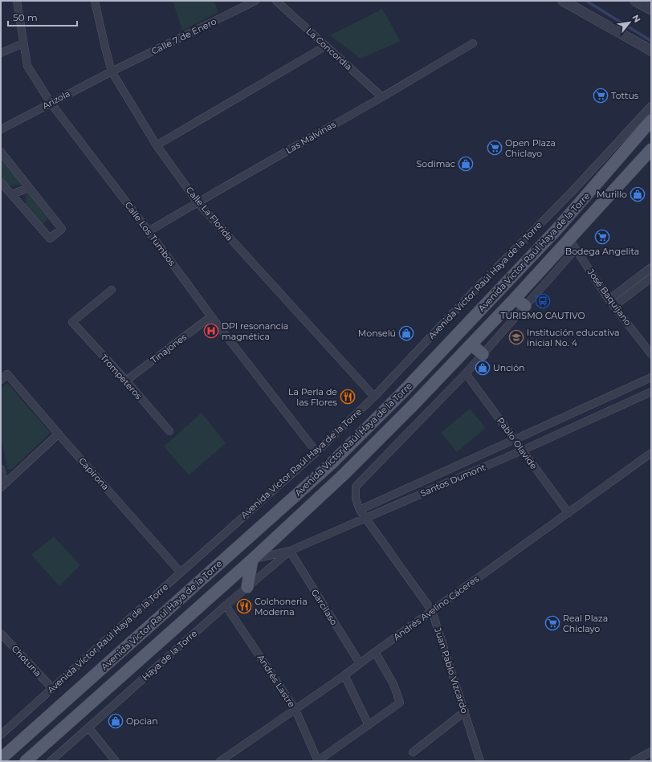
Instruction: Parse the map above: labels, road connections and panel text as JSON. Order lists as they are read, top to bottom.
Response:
{
  "streets": {
    "main road": ["Avenida Victor Raúl Haya de la Torre"],
    "street": [
      "Calle 7 de Enero",
      "La Concordia",
      "Arizola",
      "Las Malvinas",
      "Calle La Florida",
      "Calle Los Tumbos",
      "Avenida Víctor Raúl Haya de la Torre",
      "José Baquíjano",
      "Tinajones",
      "Trompeteros",
      "Pablo Olavide",
      "Capirona",
      "Santos Dumont",
      "Garcilaso",
      "Andrés Avelino Cáceres",
      "Haya de la Torre",
      "Chotuna",
      "Juan Pablo Vizcardo",
      "Andrés Lastre"
    ]
  },
  "crossings": [
    ["Calle 7 de Enero", "Arizola"],
    ["Calle 7 de Enero", "Calle La Florida"],
    ["La Concordia", "Las Malvinas"],
    ["Arizola", "Calle La Florida"],
    ["Arizola", "Calle Los Tumbos"],
    ["Las Malvinas", "Calle La Florida"],
    ["Las Malvinas", "Calle Los Tumbos"],
    ["Calle La Florida", "Avenida Víctor Raúl Haya de la Torre"],
    ["Calle Los Tumbos", "Avenida Víctor Raúl Haya de la Torre"],
    ["Calle Los Tumbos", "Tinajones"],
    ["Avenida Victor Raúl Haya de la Torre", "José Baquíjano"],
    ["Avenida Victor Raúl Haya de la Torre", "Santos Dumont"],
    ["Avenida Víctor Raúl Haya de la Torre", "Capirona"],
    ["Avenida Víctor Raúl Haya de la Torre", "Chotuna"],
    ["Tinajones", "Trompeteros"],
    ["Pablo Olavide", "Santos Dumont"],
    ["Pablo Olavide", "Andrés Avelino Cáceres"],
    ["Pablo Olavide", "Juan Pablo Vizcardo"],
    ["Santos Dumont", "Garcilaso"],
    ["Santos Dumont", "Haya de la Torre"],
    ["Santos Dumont", "Juan Pablo Vizcardo"],
    ["Garcilaso", "Andrés Avelino Cáceres"],
    ["Garcilaso", "Haya de la Torre"],
    ["Andrés Avelino Cáceres", "Juan Pablo Vizcardo"],
    ["Andrés Avelino Cáceres", "Andrés Lastre"],
    ["Haya de la Torre", "Andrés Lastre"]
  ],
  "places": {
    "supermarket": [
      "Tottus",
      "Open Plaza Chiclayo",
      "Bodega Angelita",
      "Real Plaza Chiclayo"
    ],
    "shop": [
      "Sodimac",
      "Murillo",
      "Monselú",
      "Unción",
      "Opcian"
    ],
    "bus stop": ["TURISMO CAUTIVO"],
    "hospital": ["DPI resonancia magnética"],
    "school or university": ["Institución educativa inicial No. 4"],
    "restaurant": ["La Perla de las Flores", "Colchoneria Moderna"]
  },
  "scale_bar": "50 m",
  "north": "top right"
}
